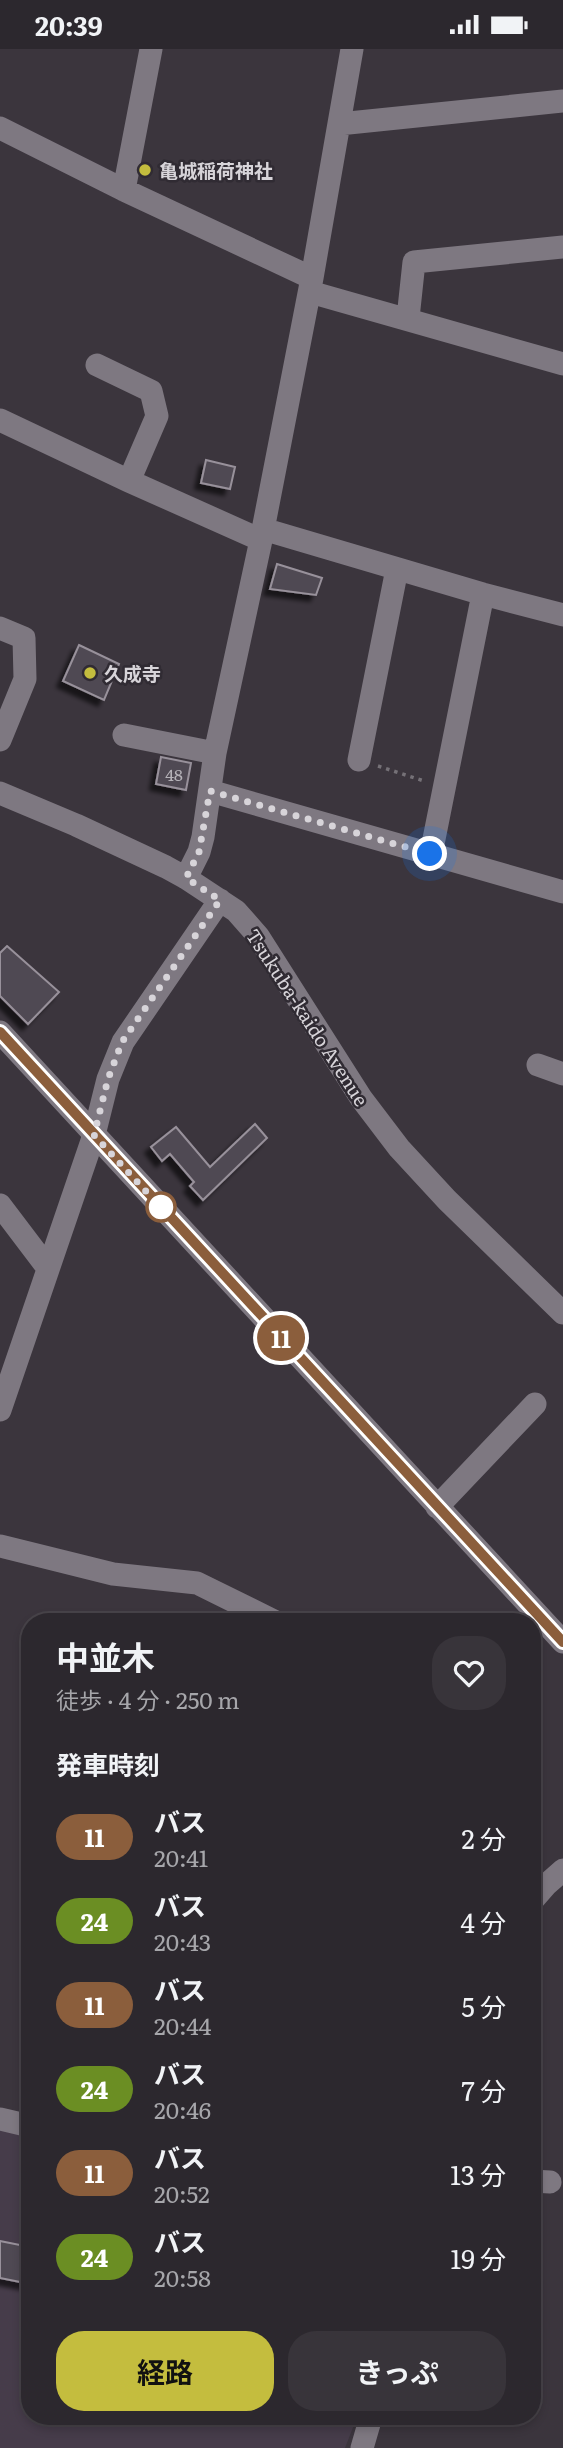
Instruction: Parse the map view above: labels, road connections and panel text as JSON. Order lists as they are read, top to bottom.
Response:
{
  "streets": {
    "street": ["Tsukuba-kaido Avenue"]
  },
  "places": ["亀城稲荷神社", "久成寺"],
  "lines": ["bus line 11"],
  "house_numbers": ["48"],
  "page": {
    "status": "20:39",
    "on_map": "11",
    "heading": [
      ["中並木", "徒歩 · 4 分 · 250 m"],
      "発車時刻"
    ],
    "list": [
      {
        "mark": "11",
        "name": "バス",
        "note": "20:41",
        "value": "2 分"
      },
      {
        "mark": "24",
        "name": "バス",
        "note": "20:43",
        "value": "4 分"
      },
      {
        "mark": "11",
        "name": "バス",
        "note": "20:44",
        "value": "5 分"
      },
      {
        "mark": "24",
        "name": "バス",
        "note": "20:46",
        "value": "7 分"
      },
      {
        "mark": "11",
        "name": "バス",
        "note": "20:52",
        "value": "13 分"
      },
      {
        "mark": "24",
        "name": "バス",
        "note": "20:58",
        "value": "19 分"
      }
    ],
    "buttons": ["経路", "きっぷ"]
  }
}
